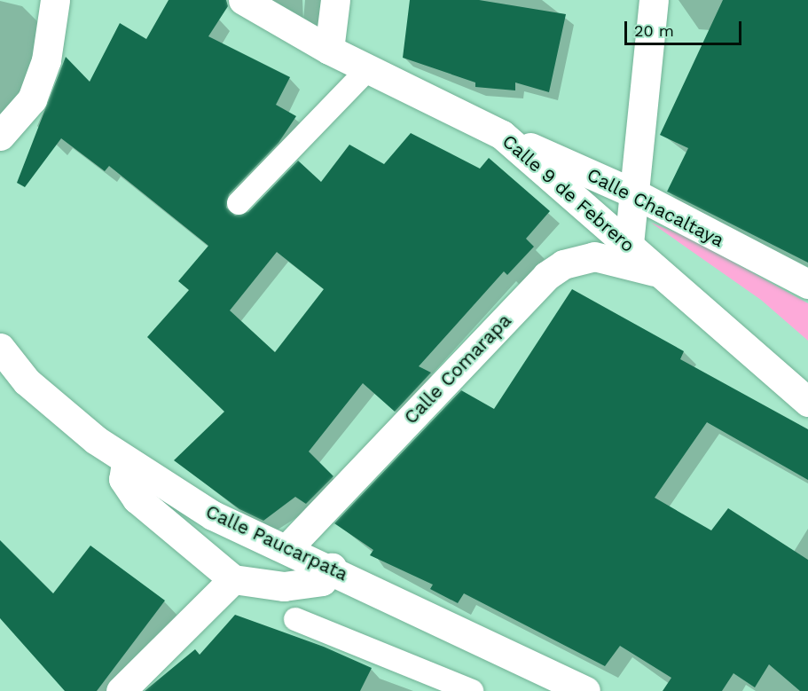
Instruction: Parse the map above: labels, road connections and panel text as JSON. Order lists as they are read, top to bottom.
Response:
{
  "streets": {
    "street": [
      "Calle 9 de Febrero",
      "Calle Chacaltaya",
      "Calle Comarapa",
      "Calle Paucarpata"
    ]
  },
  "crossings": [
    ["Calle 9 de Febrero", "Calle Chacaltaya"],
    ["Calle 9 de Febrero", "Calle Comarapa"],
    ["Calle Comarapa", "Calle Paucarpata"]
  ],
  "scale_bar": "20 m"
}
